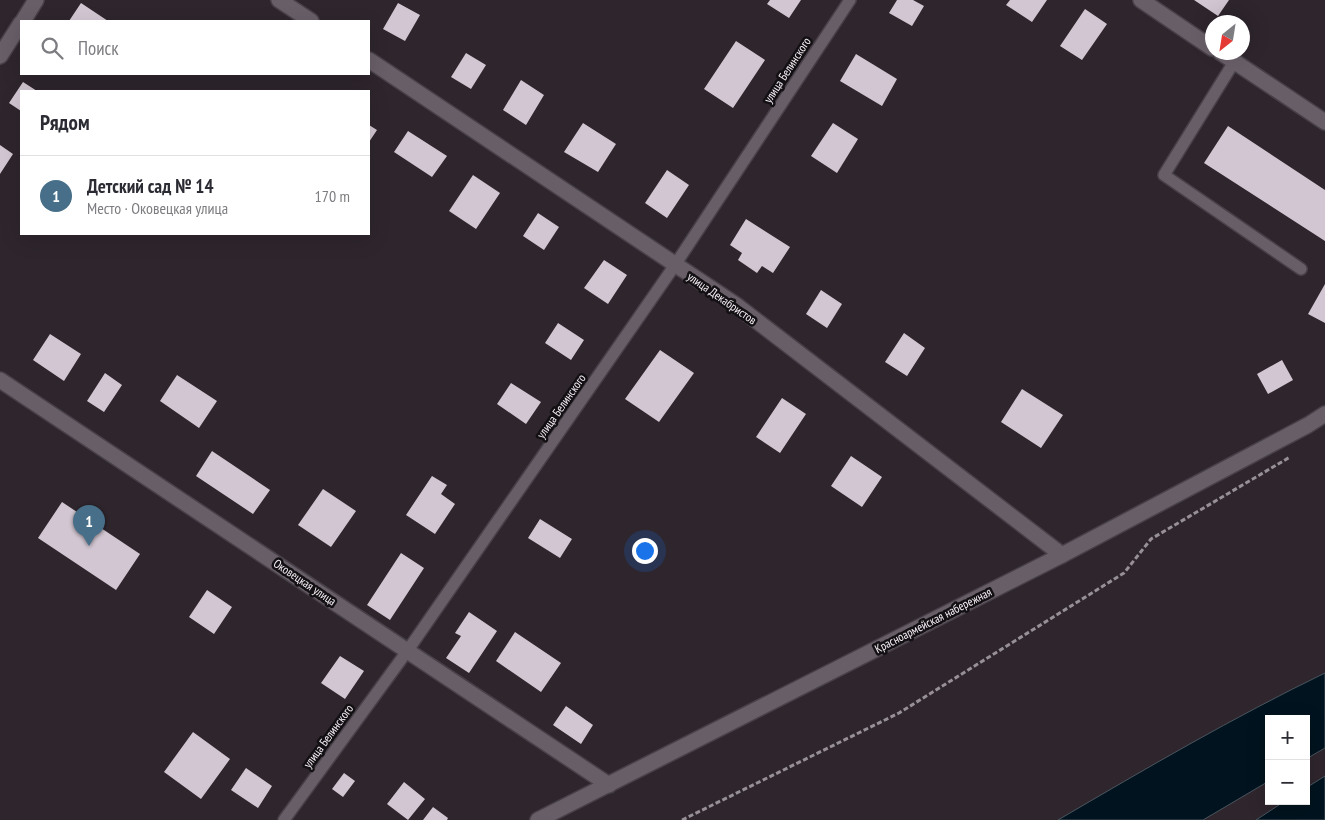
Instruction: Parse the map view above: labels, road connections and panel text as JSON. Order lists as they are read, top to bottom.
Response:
{
  "streets": {
    "street": ["улица Декабристов", "Оковецкая улица", "Красноармейская набережная"],
    "lane": ["улица Белинского"]
  },
  "crossings": [
    ["улица Белинского", "улица Декабристов"],
    ["улица Белинского", "Оковецкая улица"],
    ["улица Декабристов", "Красноармейская набережная"],
    ["Оковецкая улица", "Красноармейская набережная"]
  ],
  "north": "bottom left",
  "page": {
    "search": "Поиск",
    "heading": "Рядом",
    "list": [
      {
        "mark": "1",
        "name": "Детский сад № 14",
        "note": "Место · Оковецкая улица",
        "value": "170 m"
      }
    ],
    "pins": "1",
    "map_buttons": ["+", "−"]
  }
}
